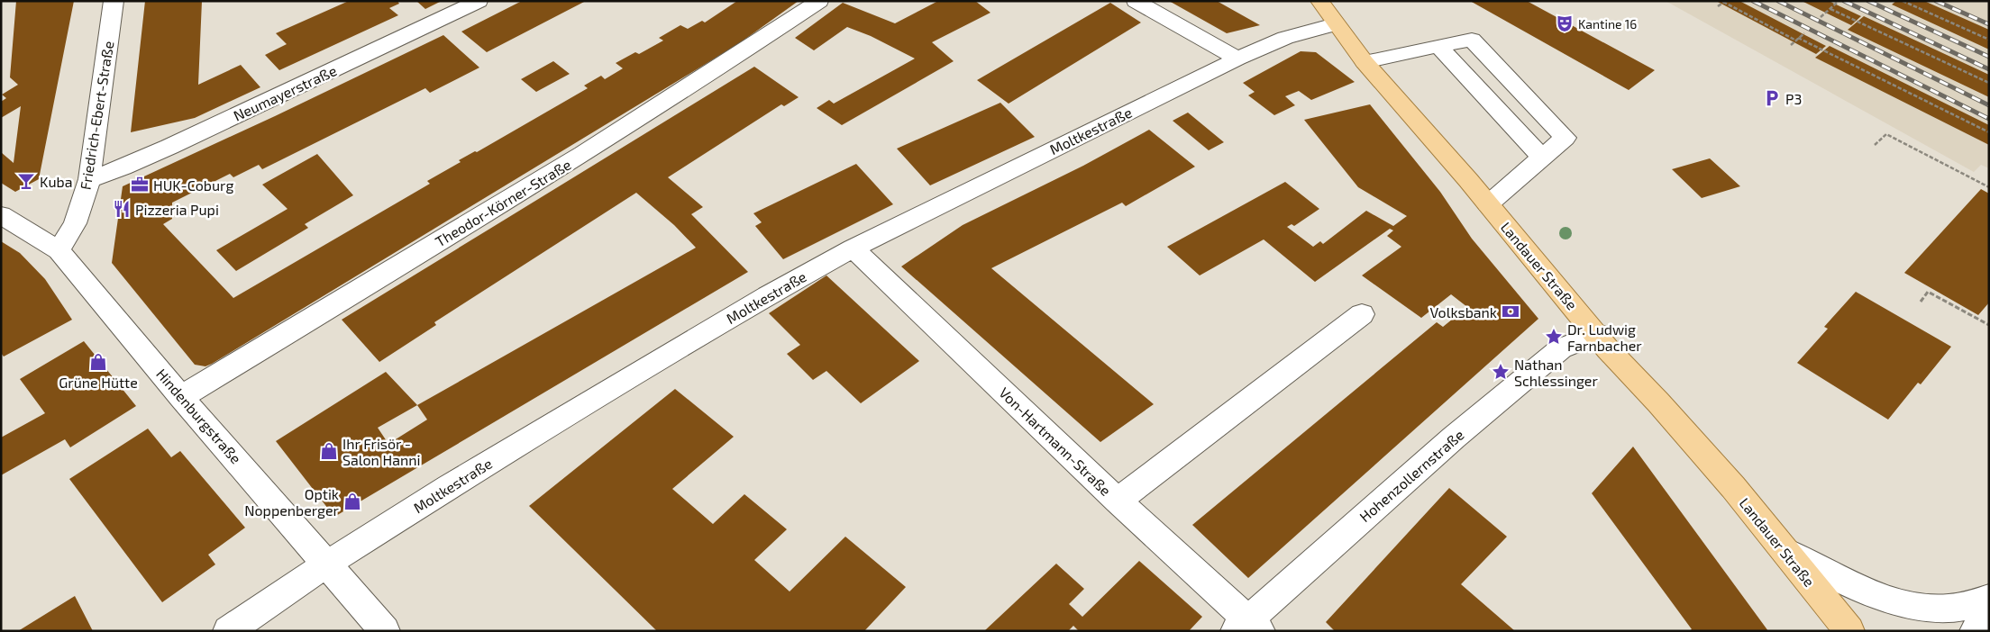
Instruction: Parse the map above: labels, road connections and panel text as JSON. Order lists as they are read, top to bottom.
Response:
{
  "streets": {
    "main road": ["Landauer Straße"],
    "street": [
      "Neumayerstraße",
      "Friedrich-Ebert-Straße",
      "Moltkestraße",
      "Theodor-Körner-Straße",
      "Hindenburgstraße",
      "Von-Hartmann-Straße",
      "Hohenzollernstraße"
    ]
  },
  "crossings": [
    ["Neumayerstraße", "Friedrich-Ebert-Straße"],
    ["Friedrich-Ebert-Straße", "Hindenburgstraße"],
    ["Moltkestraße", "Landauer Straße"],
    ["Moltkestraße", "Hindenburgstraße"],
    ["Moltkestraße", "Von-Hartmann-Straße"],
    ["Theodor-Körner-Straße", "Hindenburgstraße"],
    ["Landauer Straße", "Hohenzollernstraße"],
    ["Von-Hartmann-Straße", "Hohenzollernstraße"]
  ],
  "places": {
    "theatre": ["Kantine 16"],
    "parking": ["P3"],
    "bar": ["Kuba"],
    "office": ["HUK-Coburg"],
    "restaurant": ["Pizzeria Pupi"],
    "bank": ["Volksbank"],
    "place": ["Dr. Ludwig Farnbacher", "Nathan Schlessinger"],
    "shop": ["Grüne Hütte", "Ihr Frisör - Salon Hanni", "Optik Noppenberger"]
  }
}
